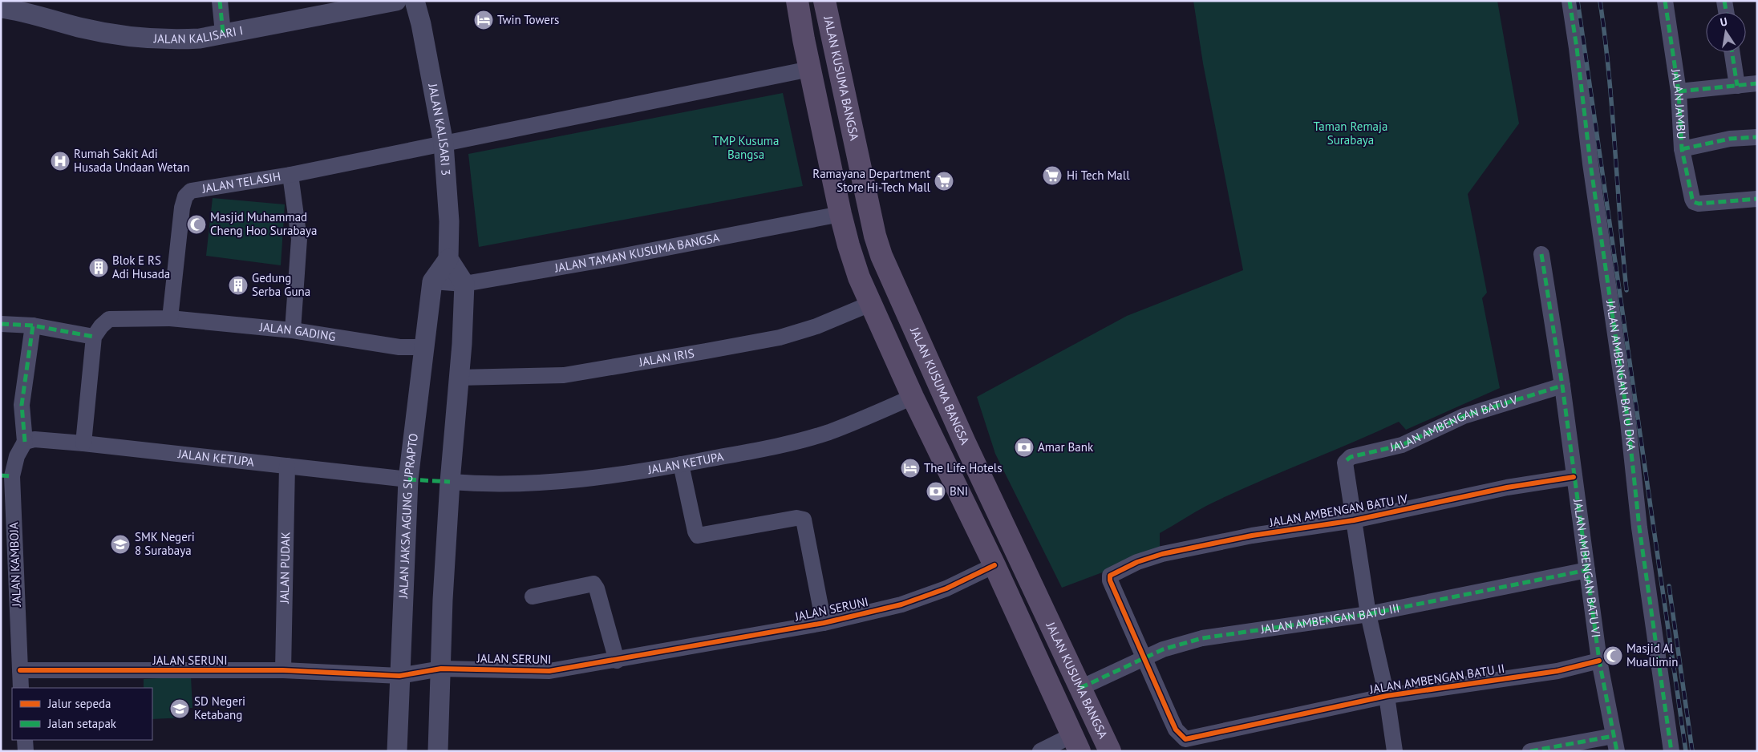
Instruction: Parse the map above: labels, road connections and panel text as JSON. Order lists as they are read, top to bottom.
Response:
{
  "streets": {
    "highway": ["JALAN KUSUMA BANGSA"],
    "street": [
      "JALAN KALISARI I",
      "JALAN JAMBU",
      "JALAN KALISARI 3",
      "JALAN TELASIH",
      "JALAN TAMAN KUSUMA BANGSA",
      "JALAN GADING",
      "JALAN IRIS",
      "JALAN AMBENGAN BATU DKA",
      "JALAN AMBENGAN BATU V",
      "JALAN KETUPA",
      "JALAN AMBENGAN BATU IV",
      "JALAN JAKSA AGUNG SUPRAPTO",
      "JALAN KAMBOJA",
      "JALAN PUDAK",
      "JALAN AMBENGAN BATU VI",
      "JALAN SERUNI",
      "JALAN AMBENGAN BATU III",
      "JALAN AMBENGAN BATU II"
    ]
  },
  "crossings": [
    ["JALAN KUSUMA BANGSA", "JALAN TAMAN KUSUMA BANGSA"],
    ["JALAN KUSUMA BANGSA", "JALAN IRIS"],
    ["JALAN KUSUMA BANGSA", "JALAN KETUPA"],
    ["JALAN KUSUMA BANGSA", "JALAN SERUNI"],
    ["JALAN KUSUMA BANGSA", "JALAN AMBENGAN BATU III"],
    ["JALAN KALISARI 3", "JALAN TELASIH"],
    ["JALAN TELASIH", "JALAN GADING"],
    ["JALAN TAMAN KUSUMA BANGSA", "JALAN JAKSA AGUNG SUPRAPTO"],
    ["JALAN GADING", "JALAN JAKSA AGUNG SUPRAPTO"],
    ["JALAN AMBENGAN BATU V", "JALAN AMBENGAN BATU IV"],
    ["JALAN AMBENGAN BATU V", "JALAN AMBENGAN BATU VI"],
    ["JALAN KETUPA", "JALAN JAKSA AGUNG SUPRAPTO"],
    ["JALAN KETUPA", "JALAN KAMBOJA"],
    ["JALAN KETUPA", "JALAN PUDAK"],
    ["JALAN AMBENGAN BATU IV", "JALAN AMBENGAN BATU VI"],
    ["JALAN AMBENGAN BATU IV", "JALAN AMBENGAN BATU III"],
    ["JALAN AMBENGAN BATU IV", "JALAN AMBENGAN BATU II"],
    ["JALAN JAKSA AGUNG SUPRAPTO", "JALAN SERUNI"],
    ["JALAN KAMBOJA", "JALAN SERUNI"],
    ["JALAN PUDAK", "JALAN SERUNI"],
    ["JALAN AMBENGAN BATU VI", "JALAN AMBENGAN BATU III"],
    ["JALAN AMBENGAN BATU VI", "JALAN AMBENGAN BATU II"],
    ["JALAN AMBENGAN BATU III", "JALAN AMBENGAN BATU II"]
  ],
  "parks": ["Taman Remaja Surabaya", "TMP Kusuma Bangsa"],
  "places": {
    "hotel": ["Twin Towers", "The Life Hotels"],
    "hospital": ["Rumah Sakit Adi Husada Undaan Wetan"],
    "supermarket": ["Hi Tech Mall", "Ramayana Department Store Hi-Tech Mall"],
    "mosque": ["Masjid Muhammad Cheng Hoo Surabaya", "Masjid Al Muallimin"],
    "building": ["Blok E RS Adi Husada", "Gedung Serba Guna"],
    "bank": ["Amar Bank", "BNI"],
    "school or university": ["SMK Negeri 8 Surabaya", "SD Negeri Ketabang"]
  },
  "legend": ["Jalur sepeda", "Jalan setapak"],
  "north": "top"
}
